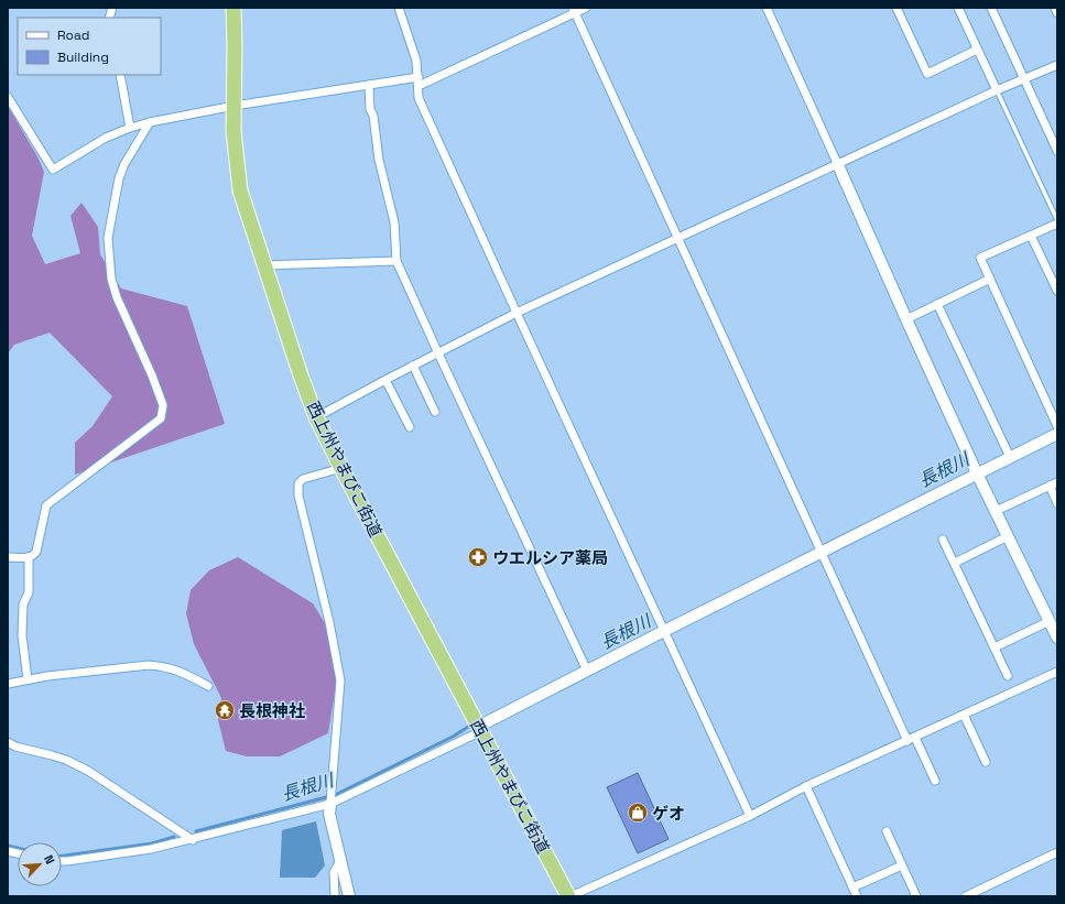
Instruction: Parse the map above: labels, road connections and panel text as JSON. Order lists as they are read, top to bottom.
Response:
{
  "streets": {
    "highway": ["西上州やまびこ街道"]
  },
  "water": ["長根川"],
  "places": {
    "pharmacy": ["ウエルシア薬局"],
    "temple": ["長根神社"],
    "shop": ["ゲオ"]
  },
  "legend": ["Road", "Building"],
  "north": "top right"
}
